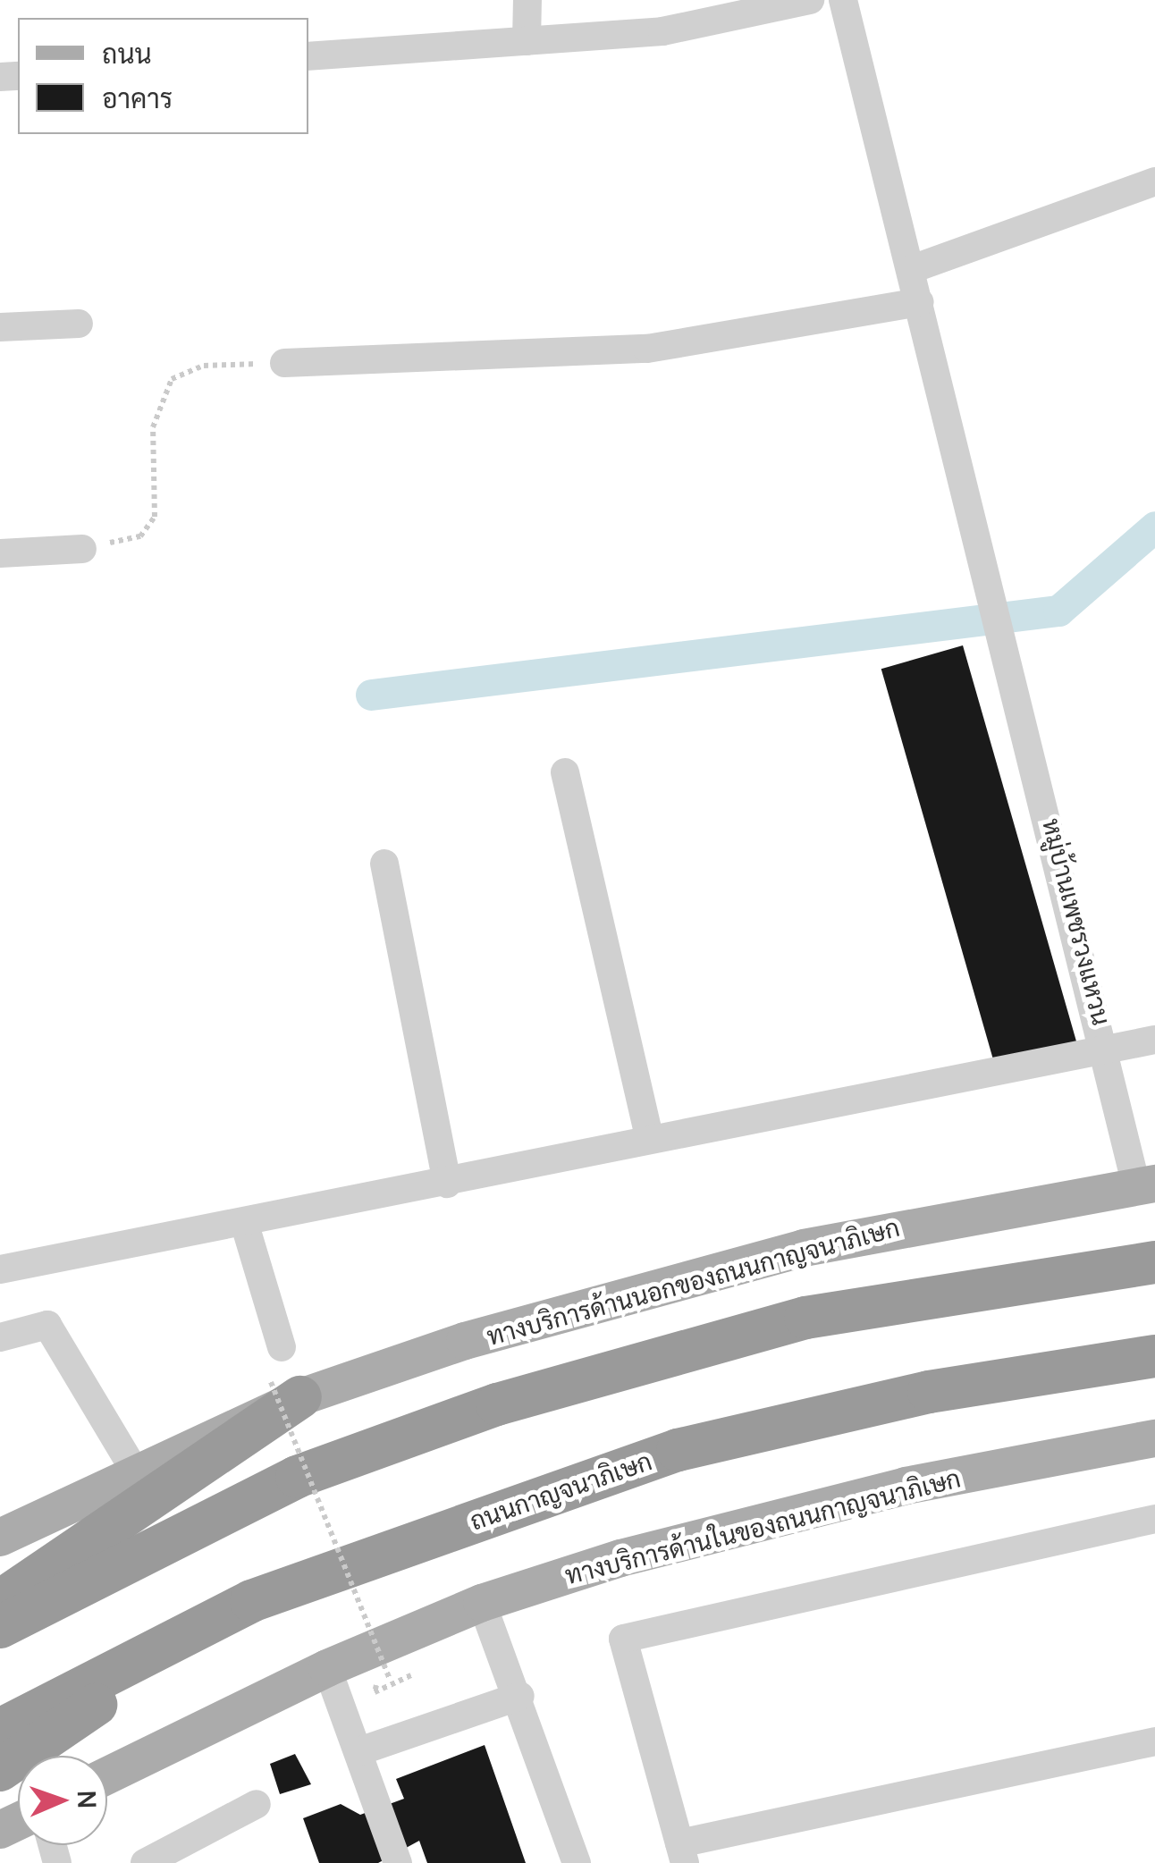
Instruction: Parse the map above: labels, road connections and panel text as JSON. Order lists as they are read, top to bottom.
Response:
{
  "streets": {
    "highway": ["ถนนกาญจนาภิเษก"],
    "main road": ["ทางบริการด้านนอกของถนนกาญจนาภิเษก", "ทางบริการด้านในของถนนกาญจนาภิเษก"],
    "street": ["หมู่บ้านเพชรวงแหวน"]
  },
  "crossings": [
    ["หมู่บ้านเพชรวงแหวน", "ทางบริการด้านนอกของถนนกาญจนาภิเษก"]
  ],
  "legend": ["ถนน", "อาคาร"],
  "north": "right"
}
